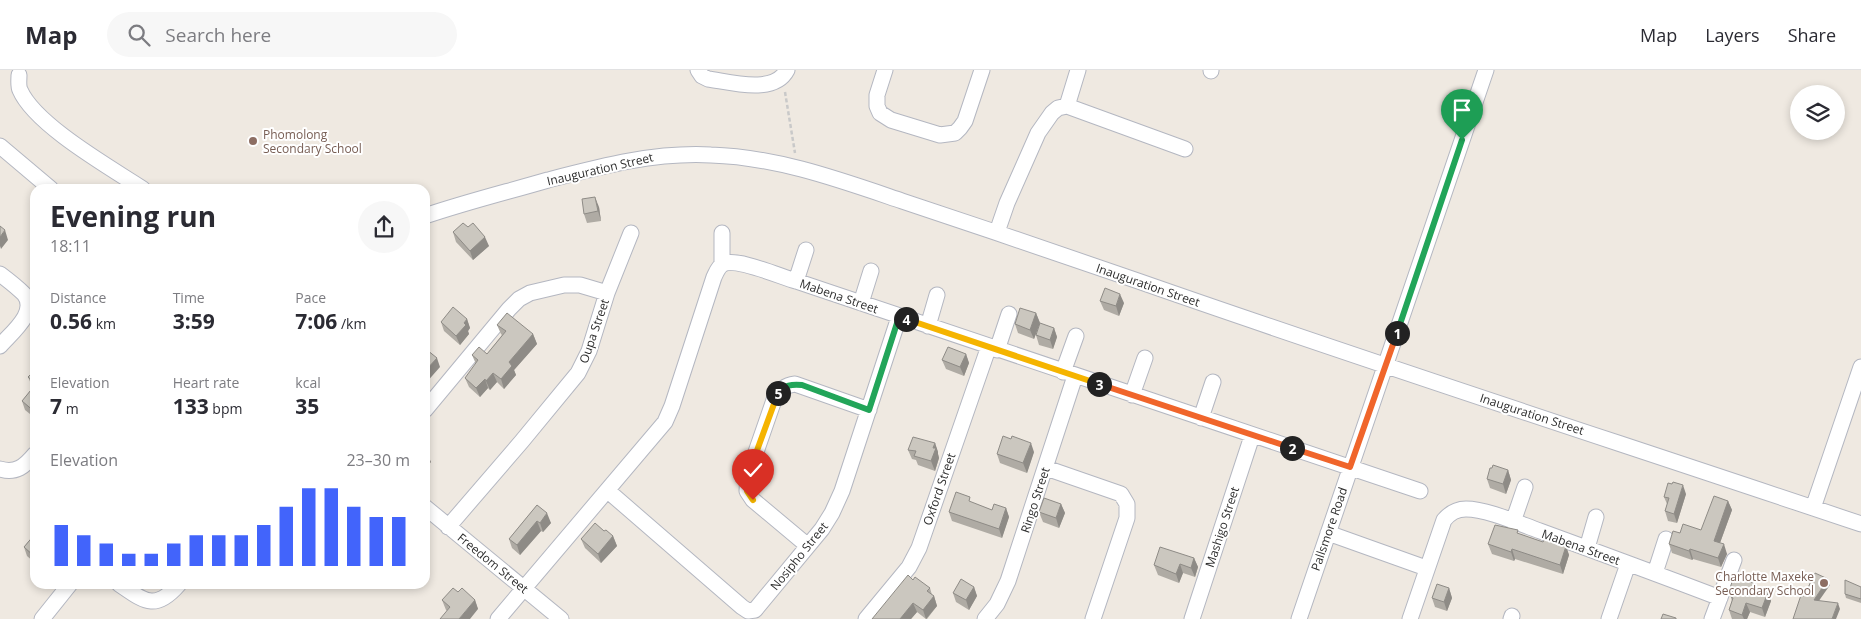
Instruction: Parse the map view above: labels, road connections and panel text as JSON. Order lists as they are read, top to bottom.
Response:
{
  "streets": {
    "street": [
      "Inauguration Street",
      "Mabena Street",
      "Oupa Street",
      "Oxford Street",
      "Ringo Street",
      "Mashigo Street",
      "Pallsmore Road",
      "Nosipho Street",
      "Freedom Street"
    ]
  },
  "crossings": [
    ["Inauguration Street", "Pallsmore Road"],
    ["Mabena Street", "Oxford Street"],
    ["Mabena Street", "Ringo Street"],
    ["Mabena Street", "Mashigo Street"],
    ["Mabena Street", "Pallsmore Road"],
    ["Mabena Street", "Nosipho Street"],
    ["Oupa Street", "Freedom Street"]
  ],
  "places": ["Phomolong Secondary School", "Charlotte Maxeke Secondary School"],
  "page": {
    "header": "Map",
    "search": "Search here",
    "nav": ["Map", "Layers", "Share"],
    "heading": ["Evening run", "18:11"],
    "stats": [
      ["Distance", "0.56 km"],
      ["Time", "3:59"],
      ["Pace", "7:06 /km"],
      ["Elevation", "7 m"],
      ["Heart rate", "133 bpm"],
      ["kcal", "35"]
    ],
    "pins": [
      "4",
      "1",
      "3",
      "5",
      "2"
    ],
    "chart": ["Elevation", "23–30 m"]
  }
}
